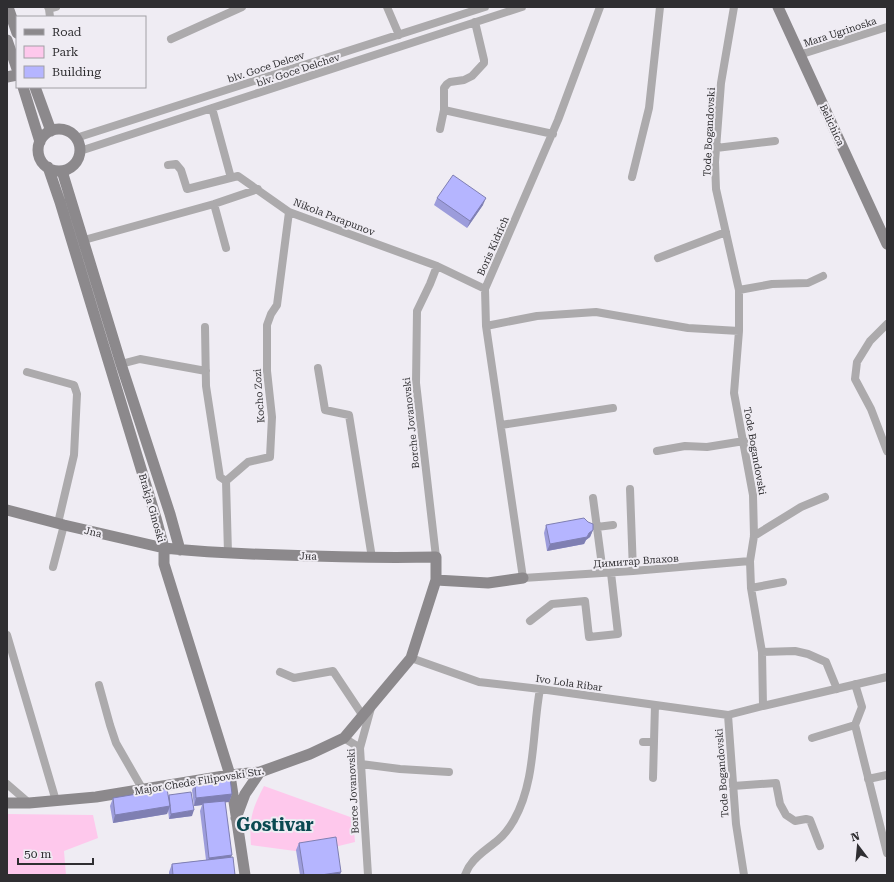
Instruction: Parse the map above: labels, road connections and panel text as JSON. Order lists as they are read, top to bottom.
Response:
{
  "streets": {
    "street": [
      "Mara Ugrinoska",
      "blv. Goce Delcev",
      "blv. Goce Delchev",
      "Belichica",
      "Tode Bogandovski",
      "Nikola Parapunov",
      "Boris Kidrich",
      "Kocho Zozi",
      "Borche Jovanovski",
      "Brakja Ginoski",
      "Jna",
      "Јна",
      "Димитар Влахов",
      "Ivo Lola Ribar",
      "Major Chede Filipovski Str.",
      "Borce Jovanovski"
    ]
  },
  "crossings": [
    ["Mara Ugrinoska", "Belichica"],
    ["blv. Goce Delcev", "blv. Goce Delchev"],
    ["blv. Goce Delcev", "Brakja Ginoski"],
    ["blv. Goce Delchev", "Brakja Ginoski"],
    ["Tode Bogandovski", "Димитар Влахов"],
    ["Tode Bogandovski", "Ivo Lola Ribar"],
    ["Nikola Parapunov", "Boris Kidrich"],
    ["Nikola Parapunov", "Kocho Zozi"],
    ["Nikola Parapunov", "Borche Jovanovski"],
    ["Boris Kidrich", "Димитар Влахов"],
    ["Borche Jovanovski", "Јна"],
    ["Borche Jovanovski", "Major Chede Filipovski Str."],
    ["Brakja Ginoski", "Jna"],
    ["Brakja Ginoski", "Јна"],
    ["Brakja Ginoski", "Major Chede Filipovski Str."],
    ["Jna", "Јна"],
    ["Јна", "Major Chede Filipovski Str."],
    ["Ivo Lola Ribar", "Major Chede Filipovski Str."],
    ["Major Chede Filipovski Str.", "Borce Jovanovski"]
  ],
  "districts": ["Gostivar"],
  "legend": ["Road", "Park", "Building"],
  "scale_bar": "50 m",
  "north": "top"
}
